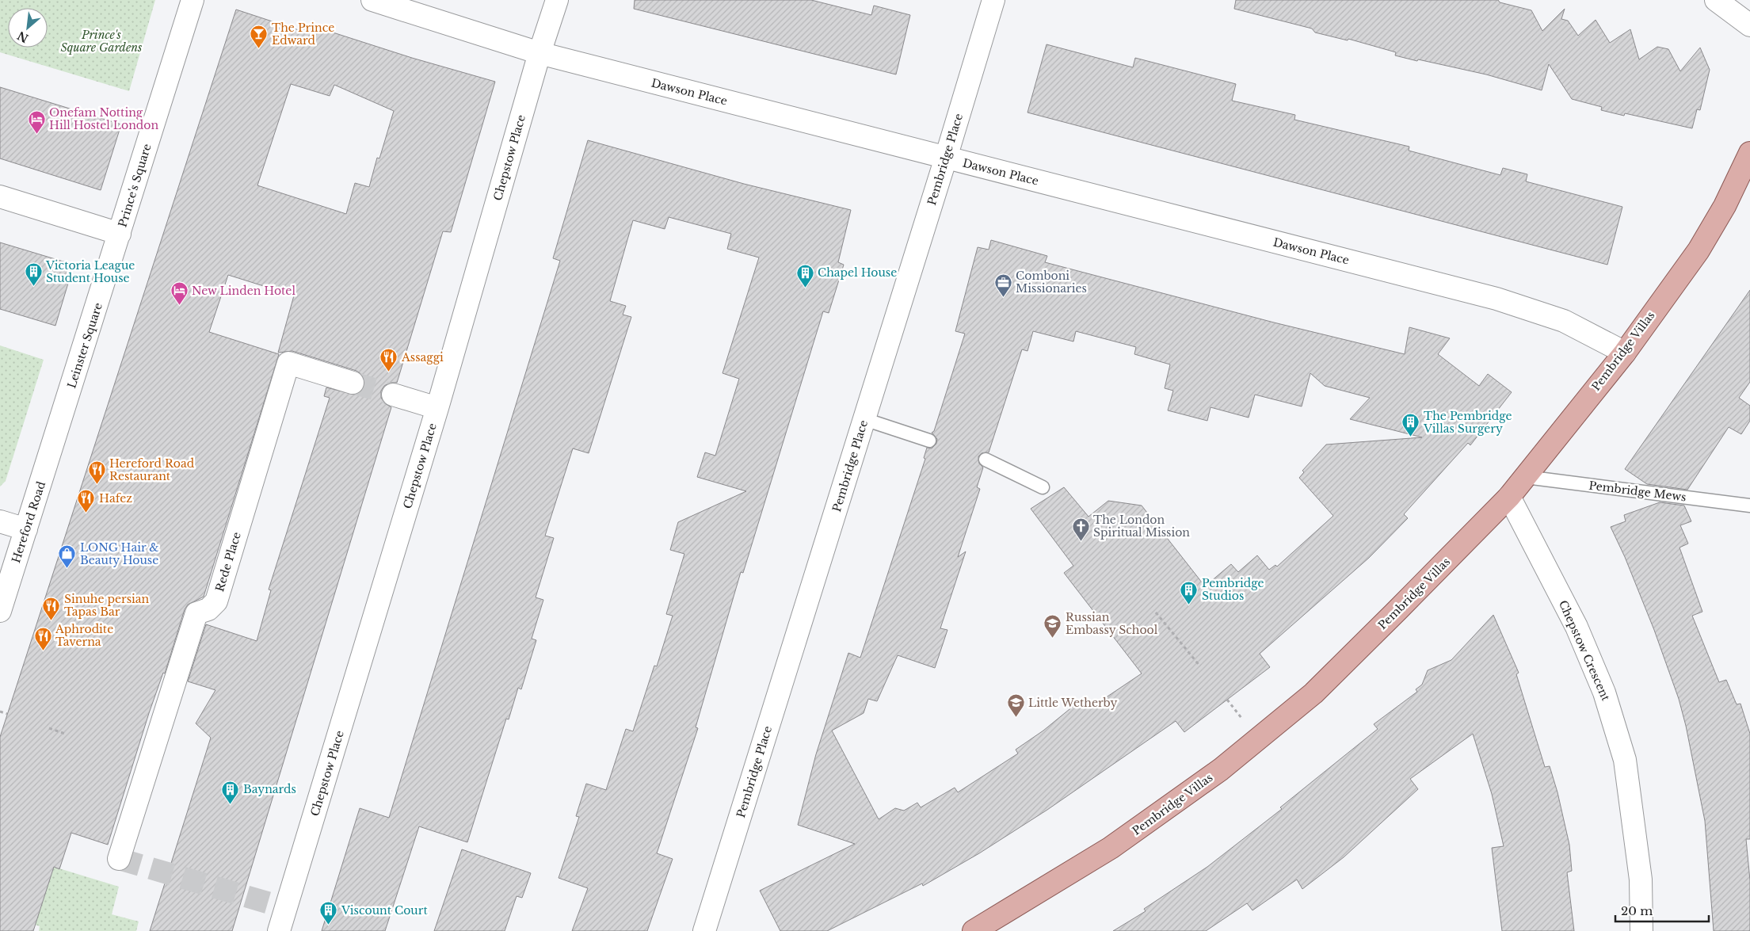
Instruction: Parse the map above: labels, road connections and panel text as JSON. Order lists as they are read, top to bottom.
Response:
{
  "streets": {
    "main road": ["Pembridge Villas"],
    "street": [
      "Dawson Place",
      "Chepstow Place",
      "Pembridge Place",
      "Prince's Square",
      "Leinster Square",
      "Hereford Road",
      "Rede Place",
      "Chepstow Crescent"
    ],
    "lane": ["Pembridge Mews"]
  },
  "crossings": [
    ["Dawson Place", "Chepstow Place"],
    ["Dawson Place", "Pembridge Place"],
    ["Dawson Place", "Pembridge Villas"],
    ["Prince's Square", "Leinster Square"],
    ["Leinster Square", "Hereford Road"],
    ["Pembridge Villas", "Pembridge Mews"],
    ["Pembridge Villas", "Chepstow Crescent"]
  ],
  "parks": ["Prince's Square Gardens"],
  "places": {
    "bar": ["The Prince Edward"],
    "hotel": ["Onefam Notting Hill Hostel London", "New Linden Hotel"],
    "building": [
      "Victoria League Student House",
      "Chapel House",
      "The Pembridge Villas Surgery",
      "Pembridge Studios",
      "Baynards",
      "Viscount Court"
    ],
    "office": ["Comboni Missionaries"],
    "restaurant": [
      "Assaggi",
      "Hereford Road Restaurant",
      "Hafez",
      "Sinuhe persian Tapas Bar",
      "Aphrodite Taverna"
    ],
    "church": ["The London Spiritual Mission"],
    "shop": ["LONG Hair & Beauty House"],
    "school or university": ["Russian Embassy School", "Little Wetherby"]
  },
  "scale_bar": "20 m",
  "north": "bottom left"
}
